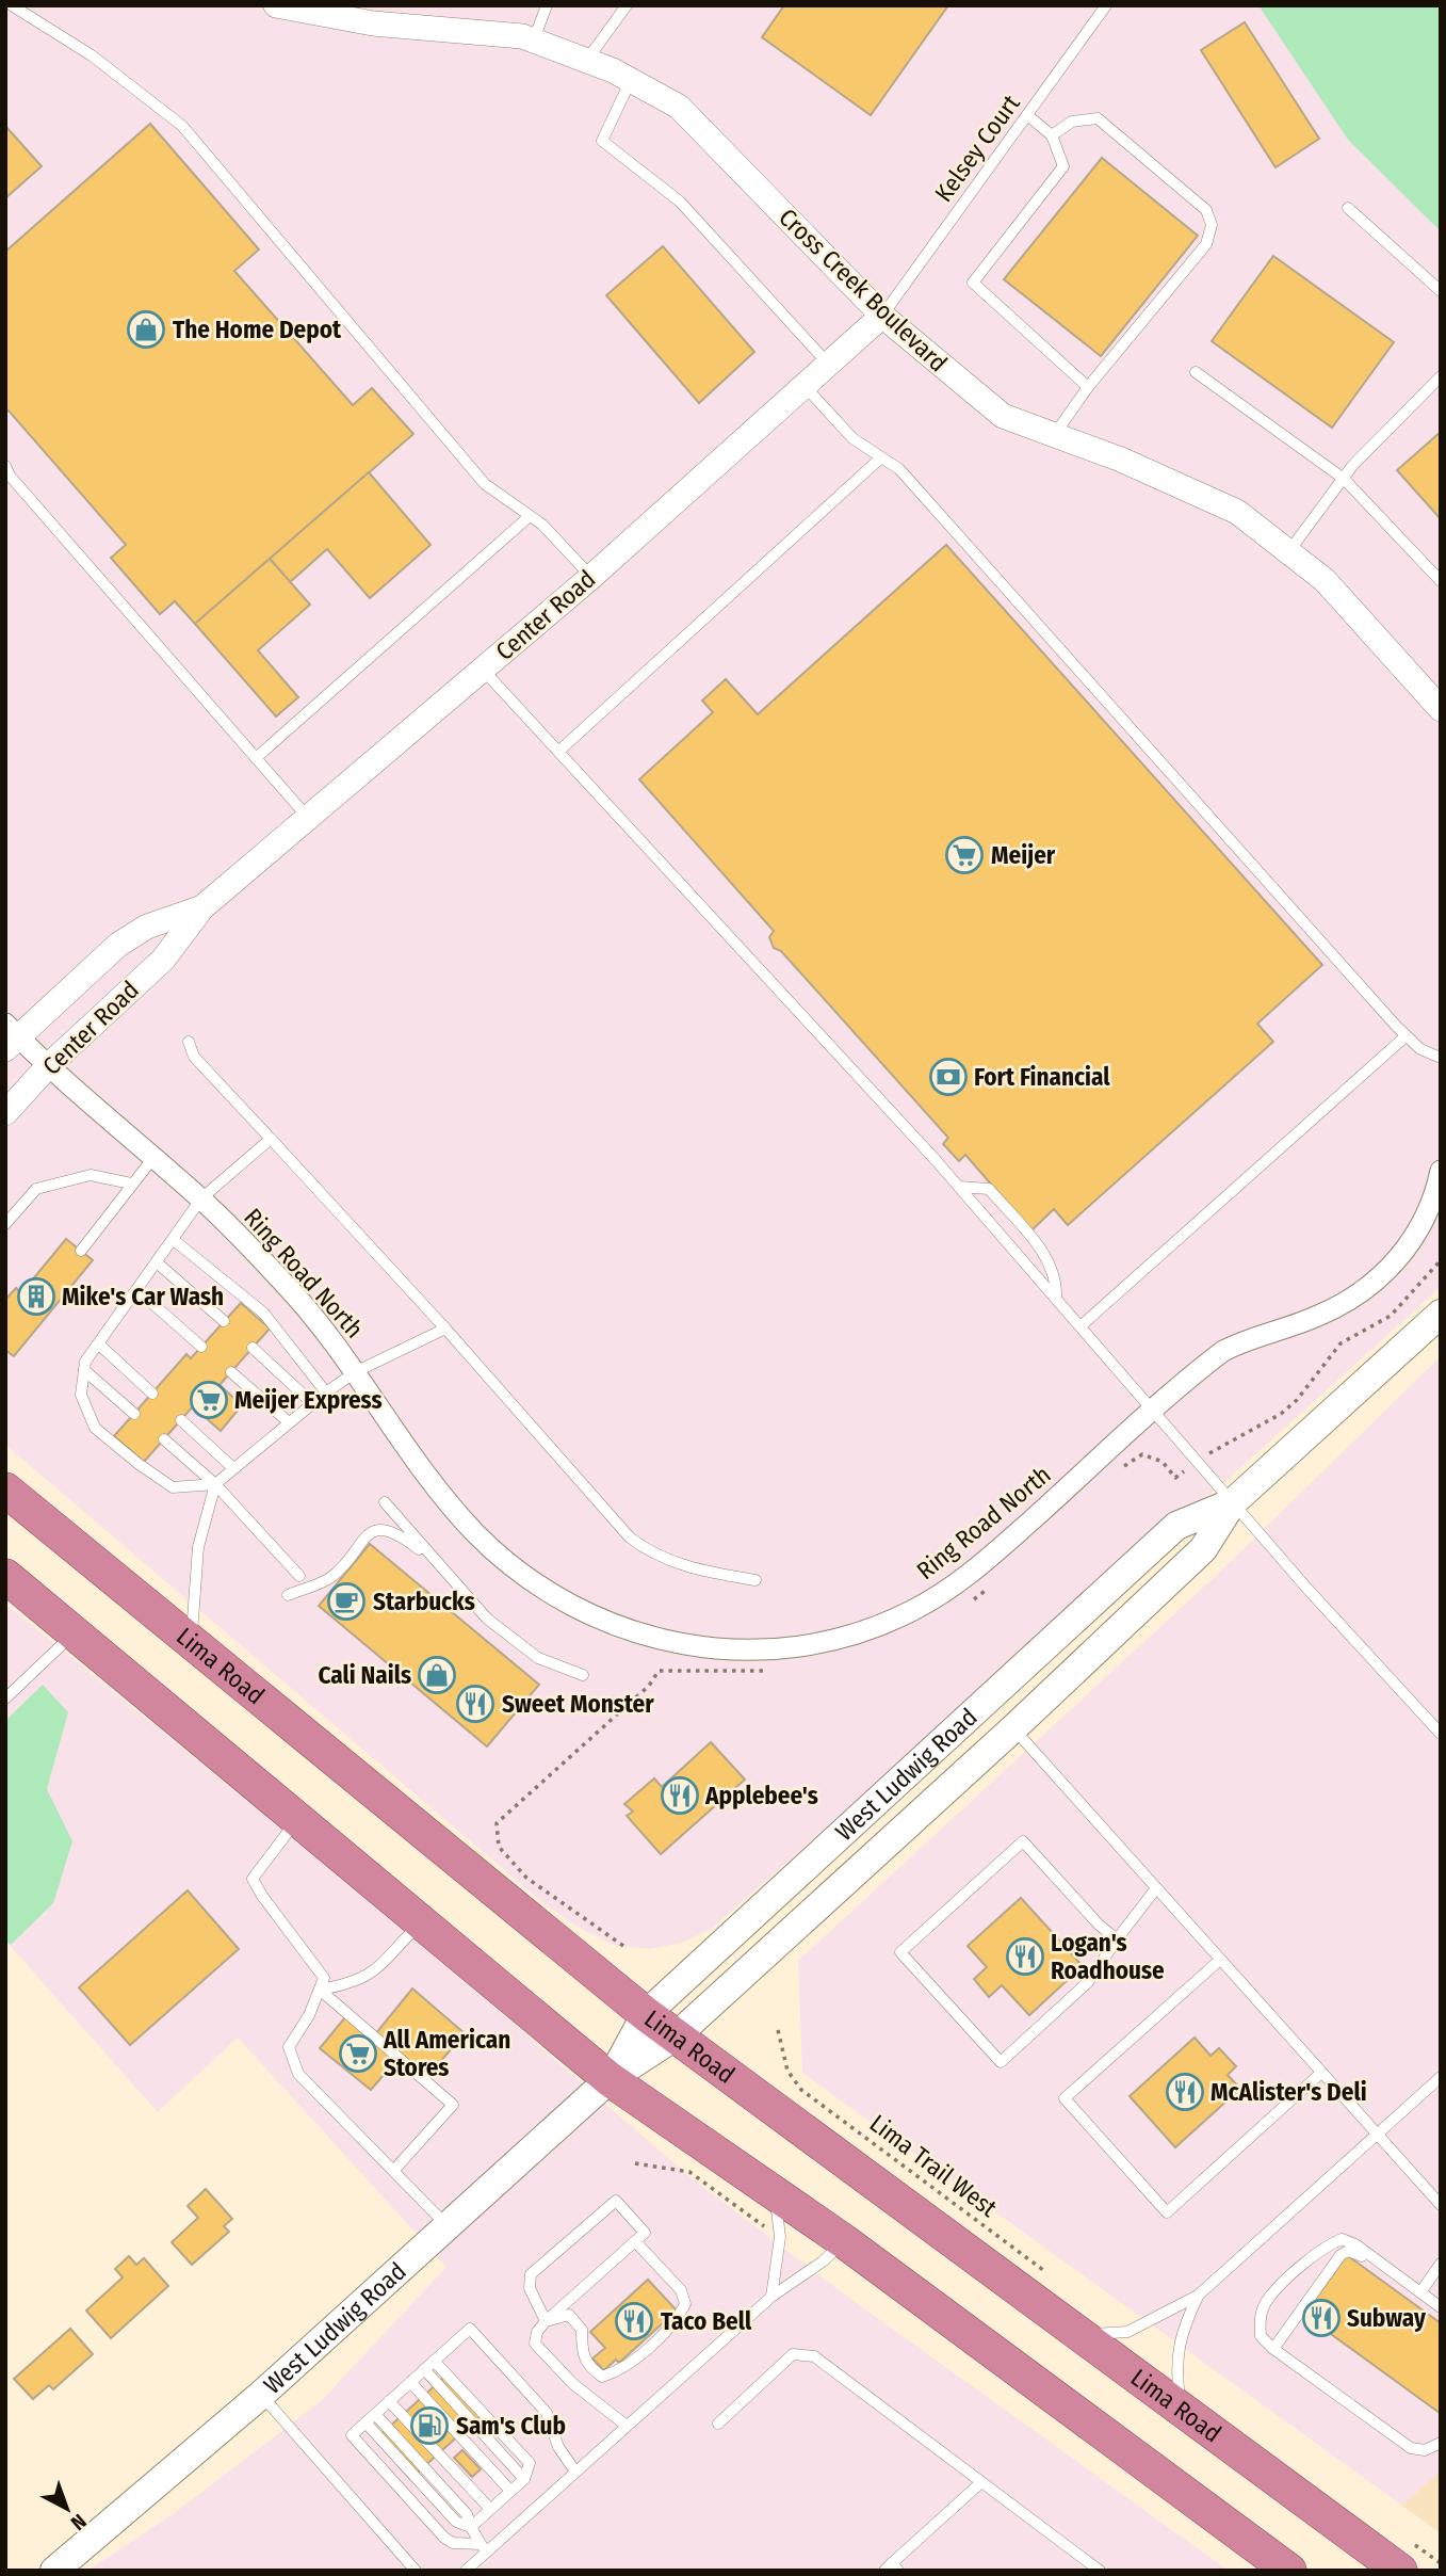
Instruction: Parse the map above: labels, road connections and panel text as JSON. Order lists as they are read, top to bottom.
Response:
{
  "streets": {
    "highway": ["Lima Road"],
    "main road": ["West Ludwig Road"],
    "street": ["Cross Creek Boulevard", "Center Road", "Ring Road North"],
    "lane": ["Kelsey Court"],
    "path": ["Lima Trail West"]
  },
  "crossings": [
    ["Kelsey Court", "Cross Creek Boulevard"],
    ["Kelsey Court", "Center Road"],
    ["Cross Creek Boulevard", "Center Road"],
    ["Center Road", "Ring Road North"],
    ["Lima Road", "West Ludwig Road"]
  ],
  "places": {
    "shop": ["The Home Depot", "Cali Nails"],
    "supermarket": ["Meijer", "Meijer Express", "All American Stores"],
    "bank": ["Fort Financial"],
    "building": ["Mike's Car Wash"],
    "cafe": ["Starbucks"],
    "restaurant": [
      "Sweet Monster",
      "Applebee's",
      "Logan's Roadhouse",
      "McAlister's Deli",
      "Subway",
      "Taco Bell"
    ],
    "fuel station": ["Sam's Club"]
  },
  "north": "bottom right"
}
